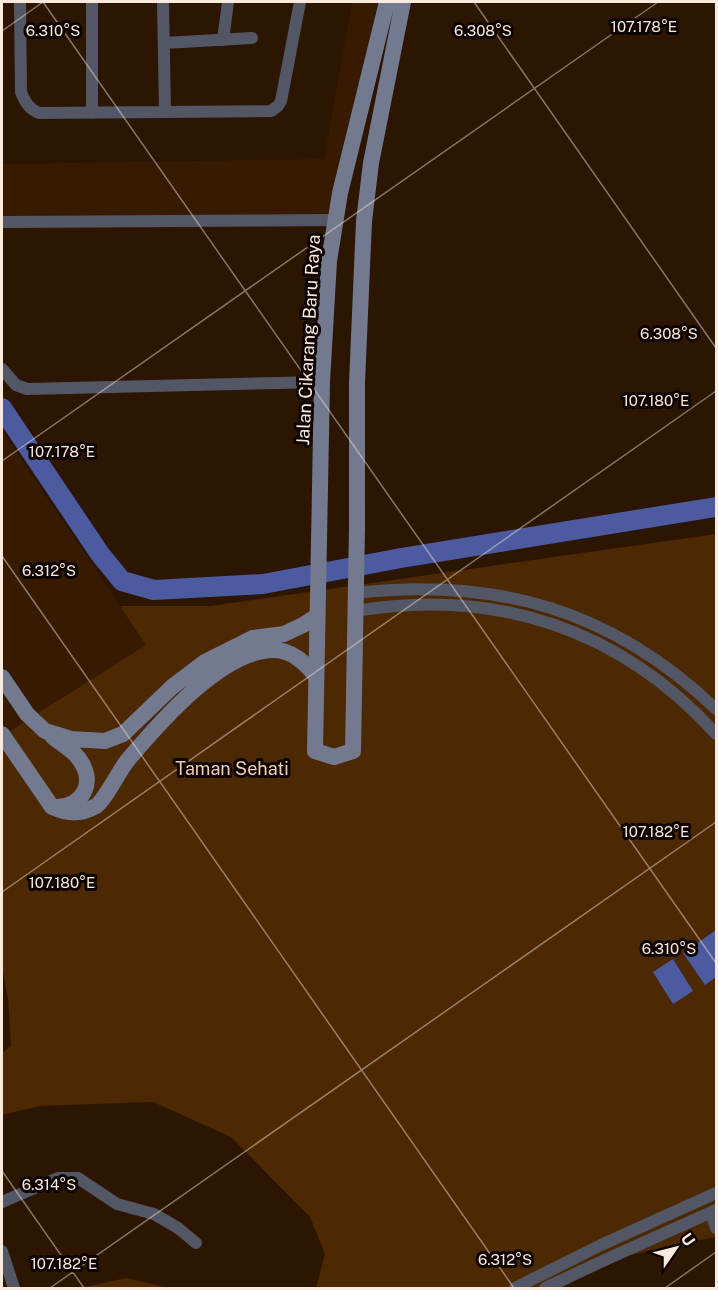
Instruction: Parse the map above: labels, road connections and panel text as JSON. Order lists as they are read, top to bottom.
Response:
{
  "streets": {
    "main road": ["Jalan Cikarang Baru Raya"]
  },
  "parks": ["Taman Sehati"],
  "north": "top right",
  "coordinates": [
    "107.178°E",
    "6.310°S",
    "6.308°S",
    "107.180°E",
    "6.312°S",
    "107.182°E",
    "6.314°S"
  ]
}
